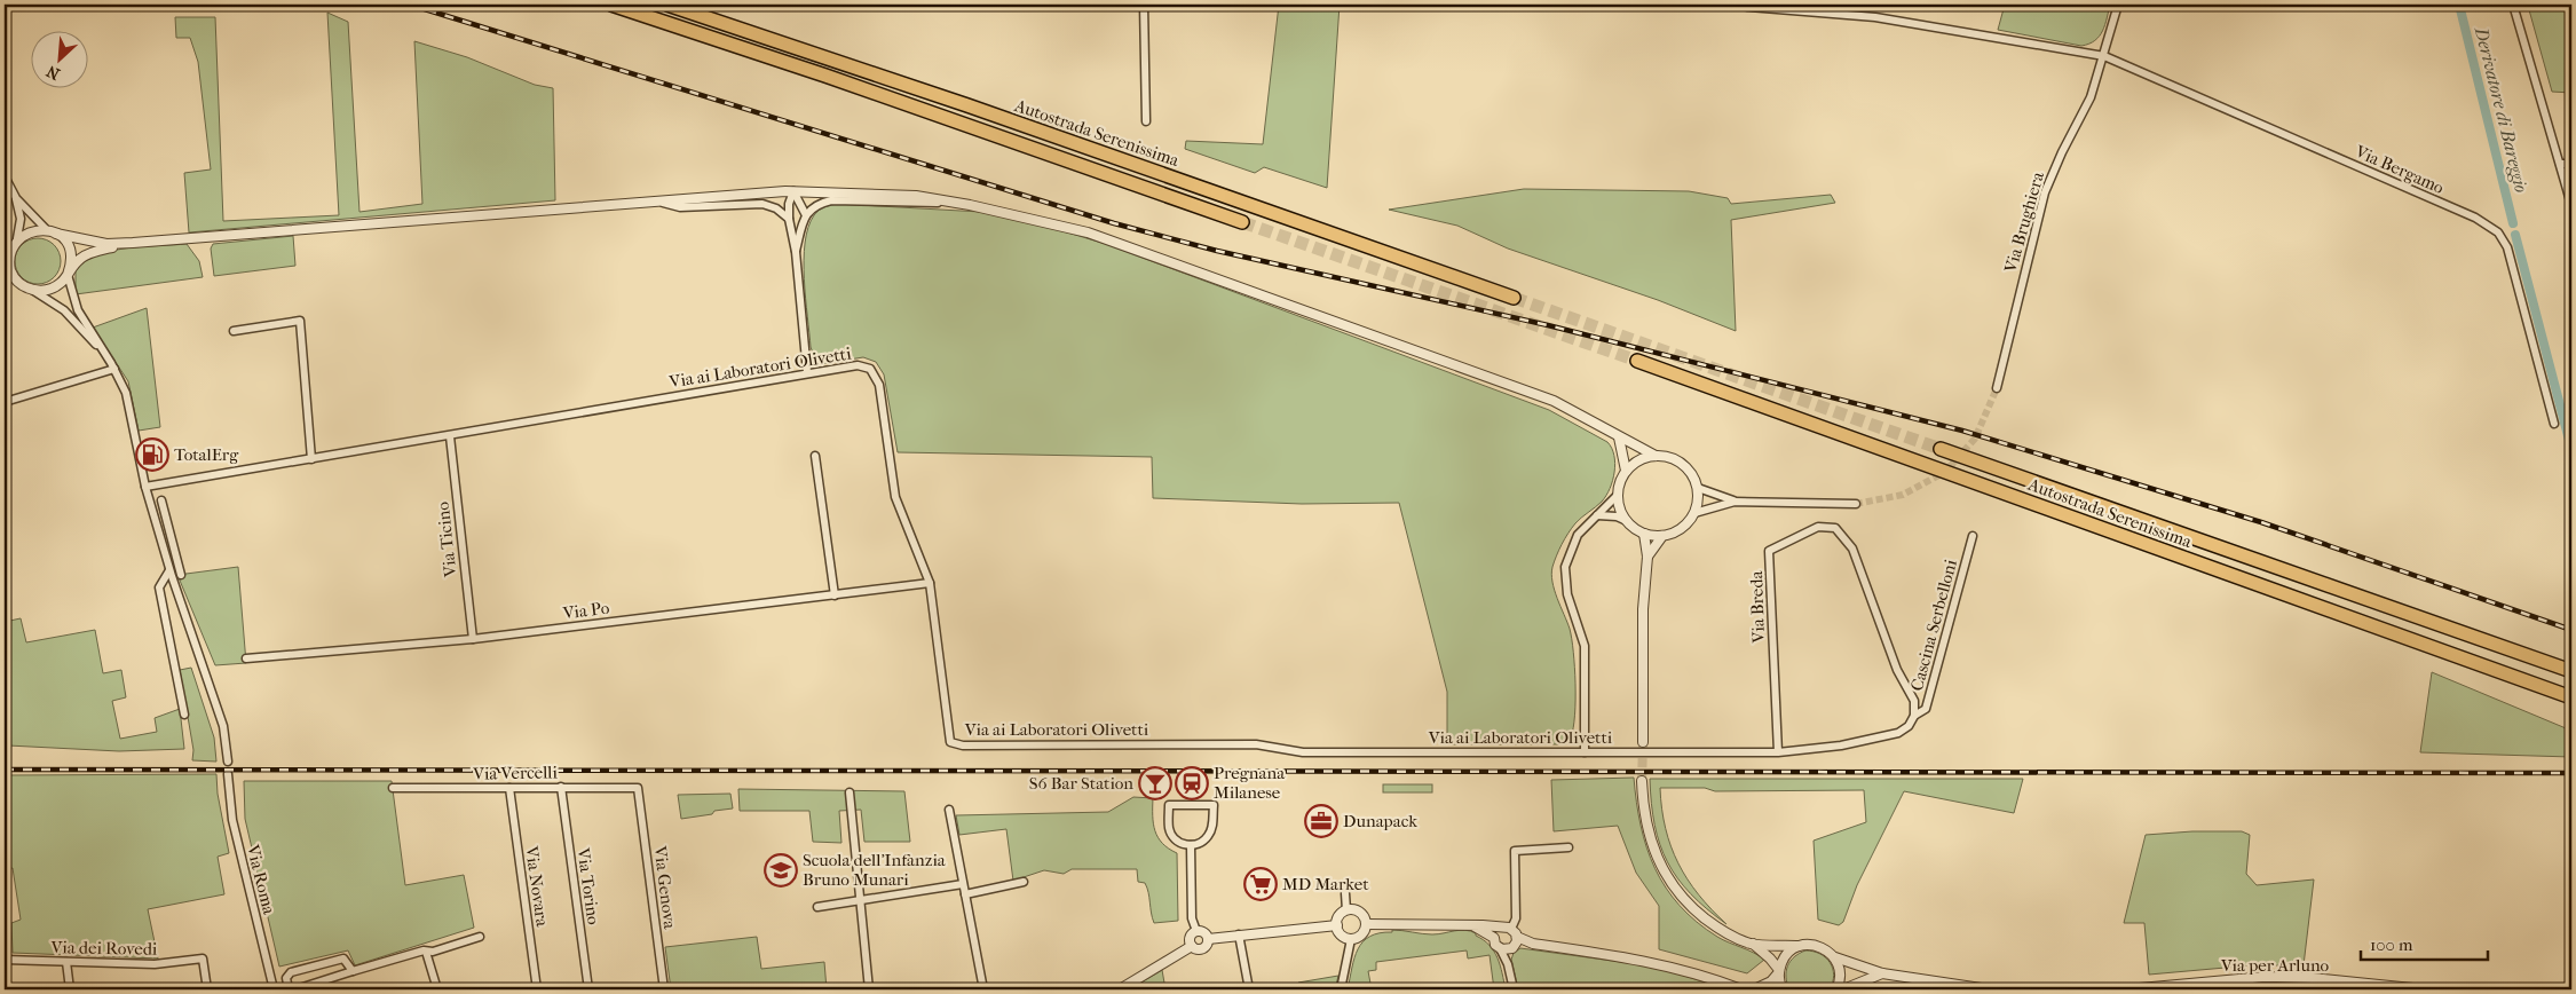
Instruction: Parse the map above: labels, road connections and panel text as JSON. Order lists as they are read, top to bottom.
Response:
{
  "streets": {
    "highway": ["Autostrada Serenissima"],
    "street": [
      "Via Bergamo",
      "Via Brughiera",
      "Via ai Laboratori Olivetti",
      "Via Ticino",
      "Via Breda",
      "Via Po",
      "Cascina Serbelloni",
      "Via Vercelli",
      "Via Roma",
      "Via Novara",
      "Via Torino",
      "Via Genova",
      "Via dei Rovedi",
      "Via per Arluno"
    ]
  },
  "crossings": [
    ["Via Bergamo", "Via Brughiera"],
    ["Via ai Laboratori Olivetti", "Via Ticino"],
    ["Via ai Laboratori Olivetti", "Via Breda"],
    ["Via ai Laboratori Olivetti", "Via Po"],
    ["Via ai Laboratori Olivetti", "Cascina Serbelloni"],
    ["Via Ticino", "Via Po"],
    ["Via Breda", "Cascina Serbelloni"],
    ["Via Vercelli", "Via Novara"],
    ["Via Vercelli", "Via Torino"],
    ["Via Vercelli", "Via Genova"]
  ],
  "water": ["Derivatore di Bareggio"],
  "places": {
    "fuel station": ["TotalErg"],
    "bar": ["S6 Bar Station"],
    "station": ["Pregnana Milanese"],
    "office": ["Dunapack"],
    "school or university": ["Scuola dell'Infanzia Bruno Munari"],
    "supermarket": ["MD Market"]
  },
  "scale_bar": "100 m",
  "north": "bottom left"
}
